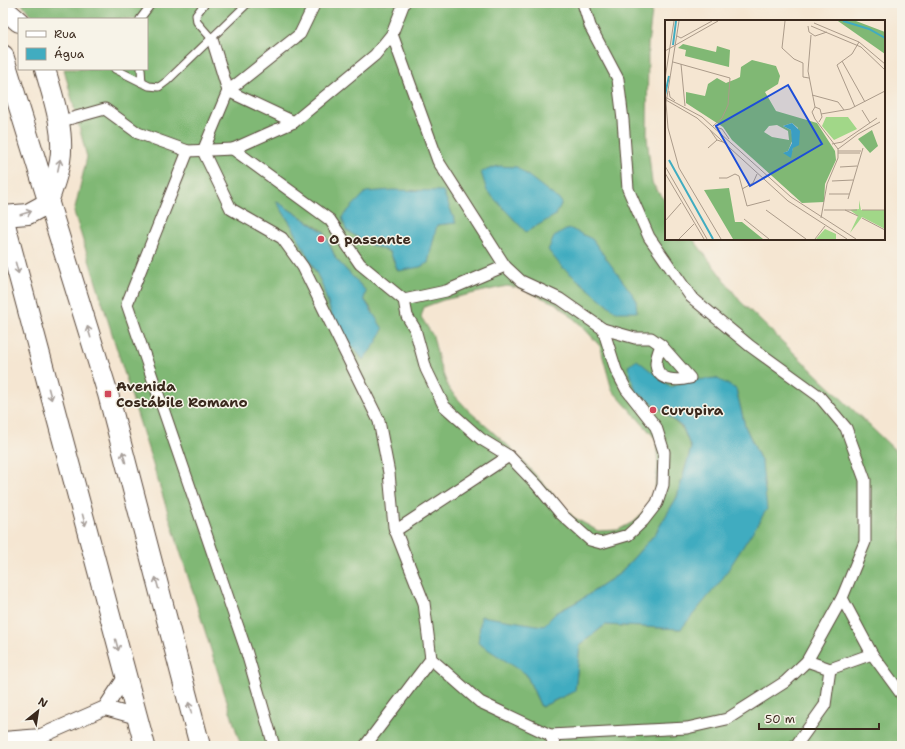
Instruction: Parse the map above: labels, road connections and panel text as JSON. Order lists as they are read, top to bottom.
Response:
{
  "places": {
    "other": ["O passante", "Curupira"],
    "transit": ["Avenida Costábile Romano"]
  },
  "legend": ["Rua", "Água"],
  "scale_bar": "50 m",
  "north": "top right"
}
